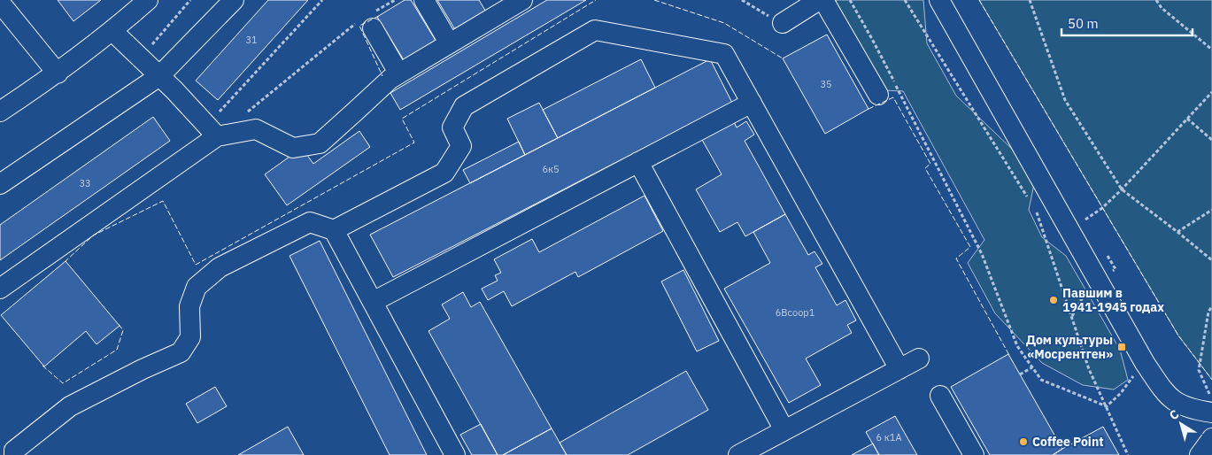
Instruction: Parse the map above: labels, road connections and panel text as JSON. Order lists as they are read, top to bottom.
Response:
{
  "places": {
    "other": ["Павшим в 1941-1945 годах", "Coffee Point"],
    "transit": ["Дом культуры «Мосрентген»"]
  },
  "house_numbers": [
    "31",
    "35",
    "6к5",
    "33",
    "6Всоор1",
    "6 к1А"
  ],
  "scale_bar": "50 m",
  "north": "top left"
}
